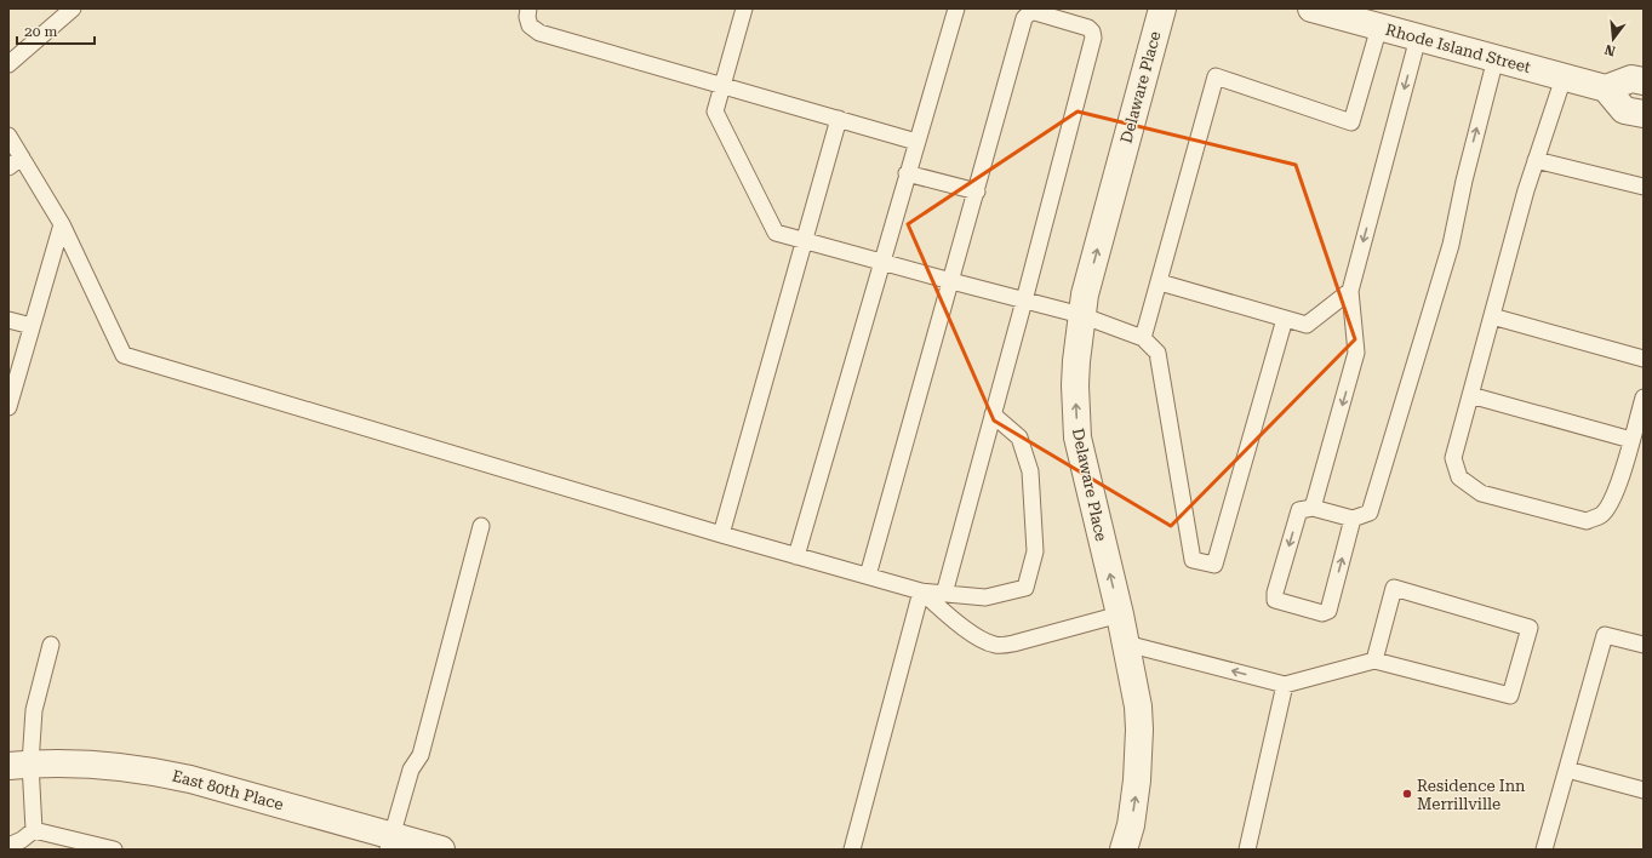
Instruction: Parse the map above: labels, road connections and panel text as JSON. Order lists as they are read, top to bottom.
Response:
{
  "streets": {
    "street": ["Rhode Island Street", "Delaware Place", "East 80th Place"]
  },
  "one_way": ["Delaware Place"],
  "places": ["Residence Inn Merrillville"],
  "scale_bar": "20 m",
  "north": "bottom"
}
